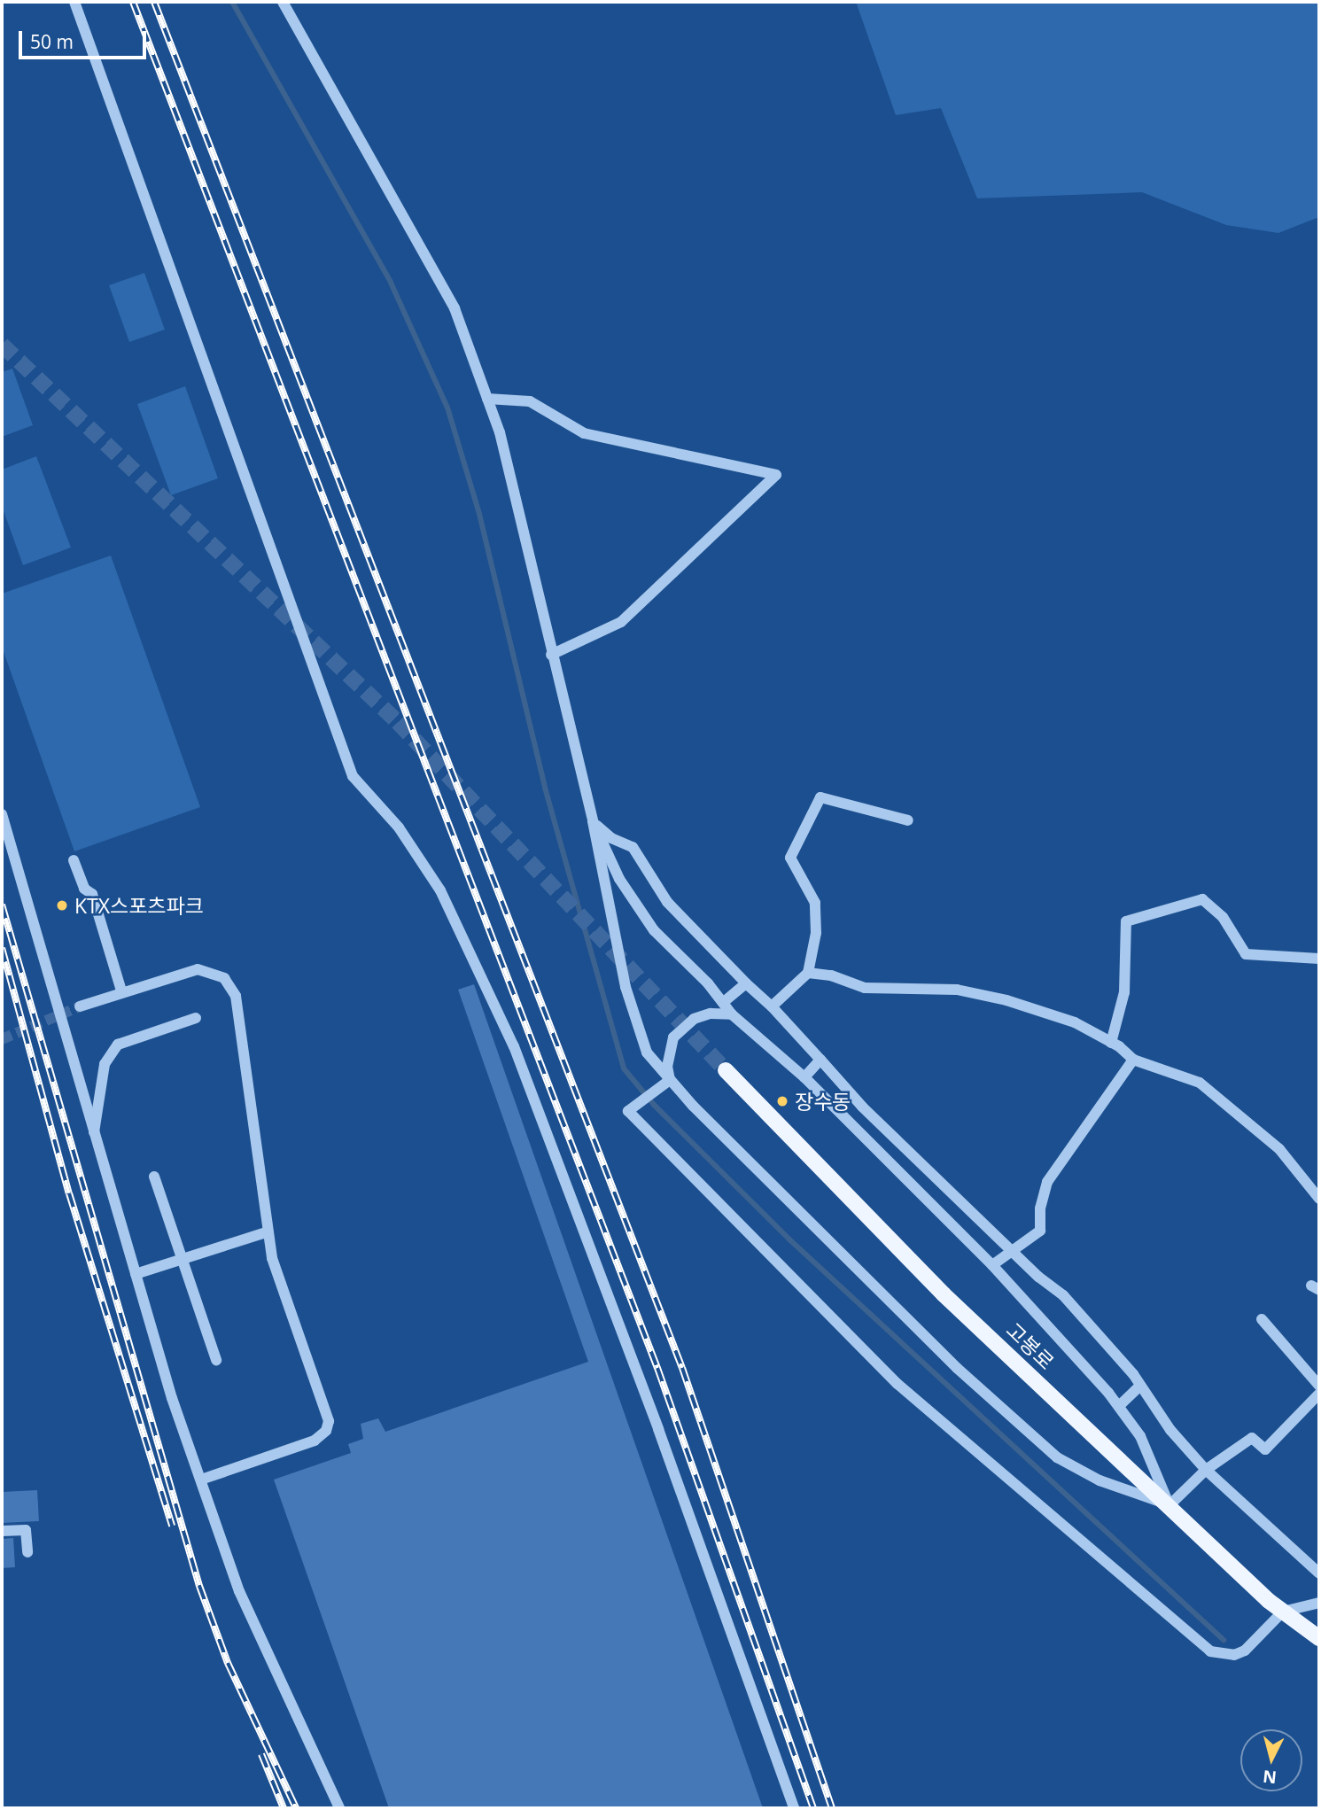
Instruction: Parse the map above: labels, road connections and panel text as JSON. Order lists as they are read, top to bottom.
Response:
{
  "streets": {
    "main road": ["고봉로"]
  },
  "places": ["KTX스포츠파크", "장수동"],
  "scale_bar": "50 m",
  "north": "bottom"
}
